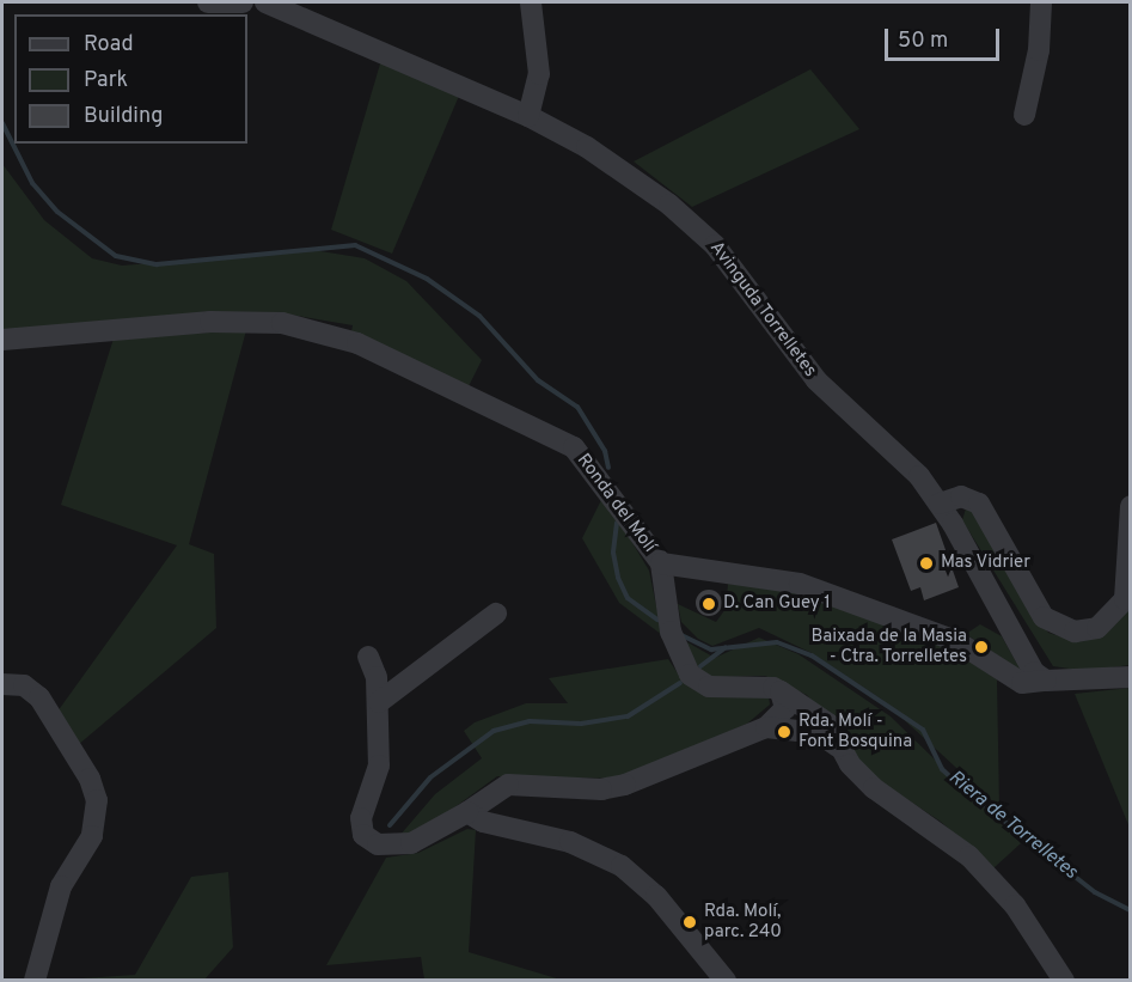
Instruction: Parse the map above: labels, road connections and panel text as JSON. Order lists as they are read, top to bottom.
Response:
{
  "streets": {
    "street": ["Avinguda Torrelletes", "Ronda del Molí"]
  },
  "water": ["Riera de Torrelletes"],
  "places": [
    "Mas Vidrier",
    "D. Can Guey 1",
    "Baixada de la Masia - Ctra. Torrelletes",
    "Rda. Molí - Font Bosquina",
    "Rda. Molí, parc. 240"
  ],
  "legend": ["Road", "Park", "Building"],
  "scale_bar": "50 m"
}
